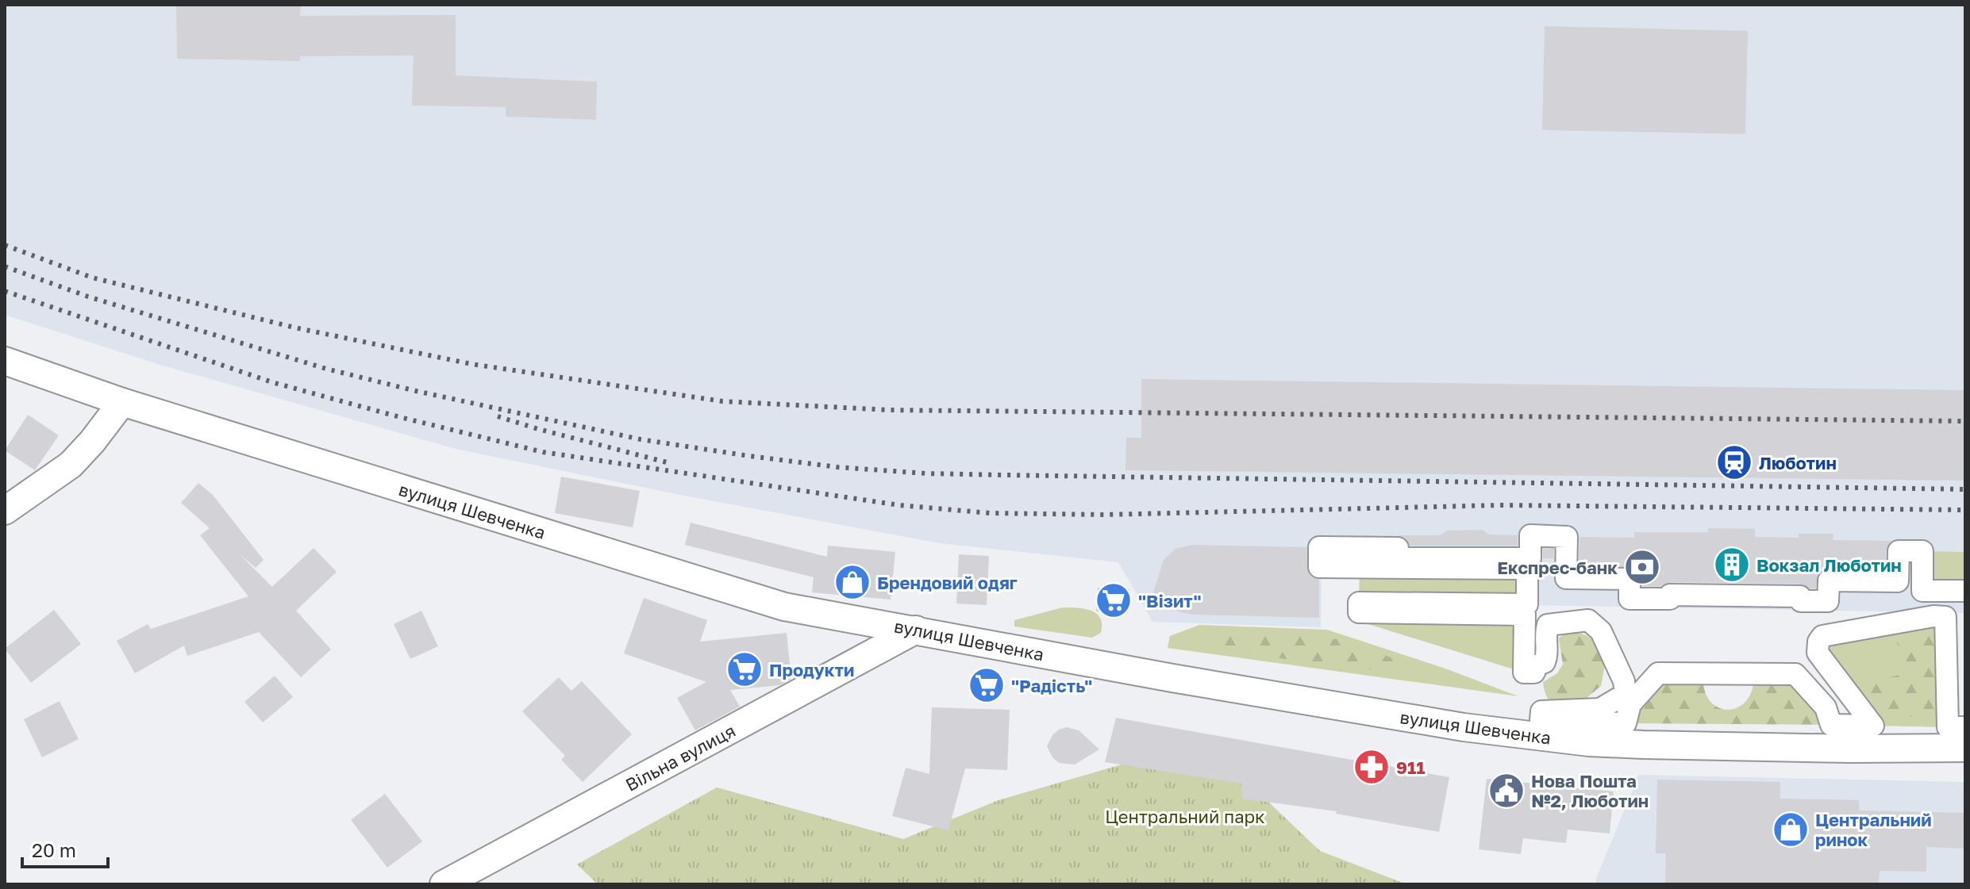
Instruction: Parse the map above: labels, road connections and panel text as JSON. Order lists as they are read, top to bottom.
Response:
{
  "streets": {
    "street": ["вулиця Шевченка", "Вільна вулиця"]
  },
  "crossings": [
    ["вулиця Шевченка", "Вільна вулиця"]
  ],
  "parks": ["Центральний парк"],
  "places": {
    "station": ["Люботин"],
    "building": ["Вокзал Люботин"],
    "bank": ["Експрес-банк"],
    "shop": ["Брендовий одяг", "Центральний ринок"],
    "supermarket": ["\"Візит\"", "Продукти", "\"Радість\""],
    "pharmacy": ["911"],
    "public building": ["Нова Пошта №2, Люботин"]
  },
  "scale_bar": "20 m"
}
